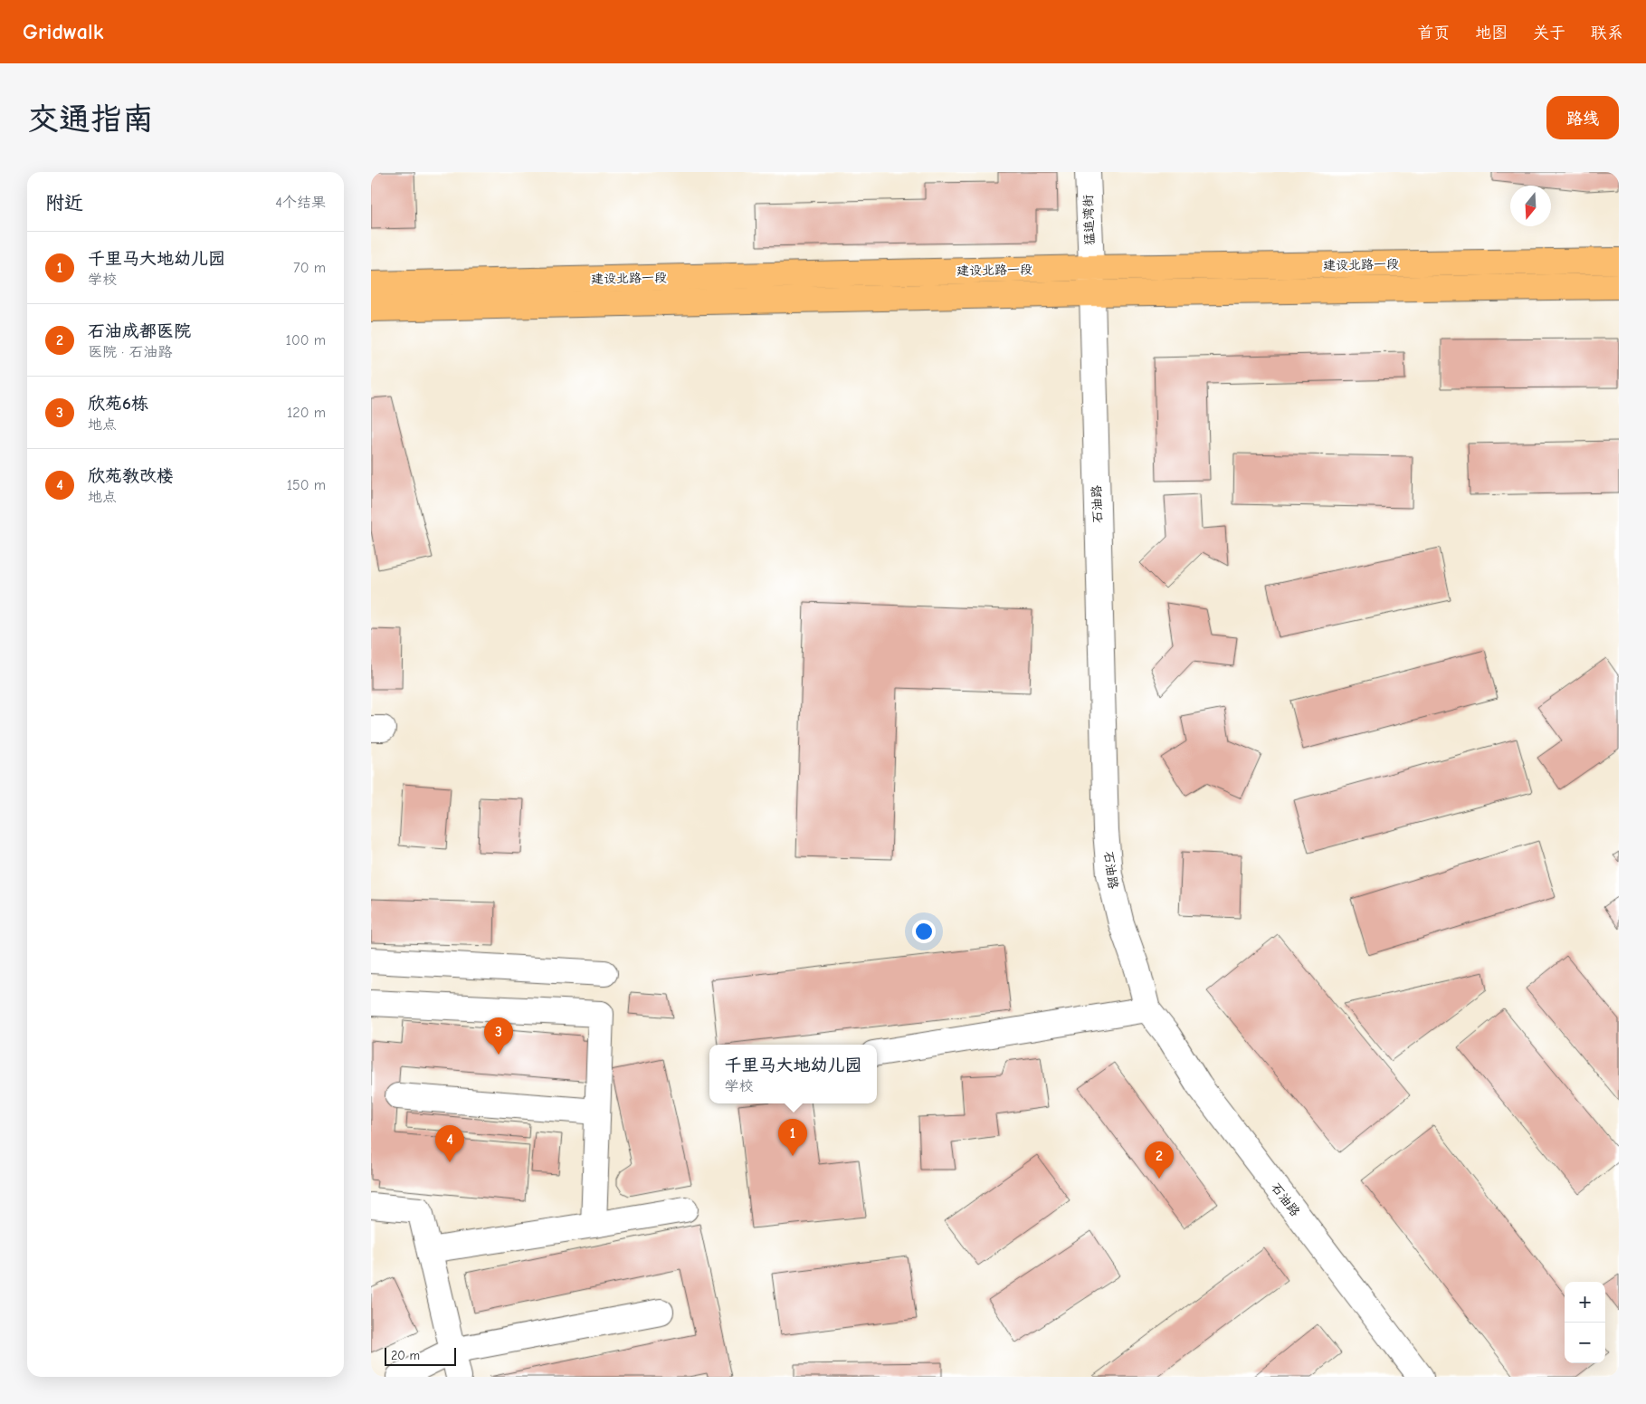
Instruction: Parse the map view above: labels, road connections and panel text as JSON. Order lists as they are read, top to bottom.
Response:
{
  "streets": {
    "main road": ["建设北路一段"],
    "street": ["猛追湾街", "石油路"]
  },
  "crossings": [
    ["猛追湾街", "建设北路一段"],
    ["猛追湾街", "石油路"],
    ["建设北路一段", "石油路"]
  ],
  "scale_bar": "20 m",
  "north": "bottom",
  "page": {
    "header": "Gridwalk",
    "nav": [
      "首页",
      "地图",
      "关于",
      "联系"
    ],
    "buttons": "路线",
    "title": "交通指南",
    "heading": ["附近", "4个结果"],
    "list": [
      {
        "mark": "1",
        "name": "千里马大地幼儿园",
        "note": "学校",
        "value": "70 m"
      },
      {
        "mark": "2",
        "name": "石油成都医院",
        "note": "医院 · 石油路",
        "value": "100 m"
      },
      {
        "mark": "3",
        "name": "欣苑6栋",
        "note": "地点",
        "value": "120 m"
      },
      {
        "mark": "4",
        "name": "欣苑教改楼",
        "note": "地点",
        "value": "150 m"
      }
    ],
    "pins": [
      "3",
      "1",
      "4",
      "2"
    ],
    "popup": ["千里马大地幼儿园", "学校"],
    "map_buttons": ["+", "−"],
    "scale": "20 m"
  }
}
